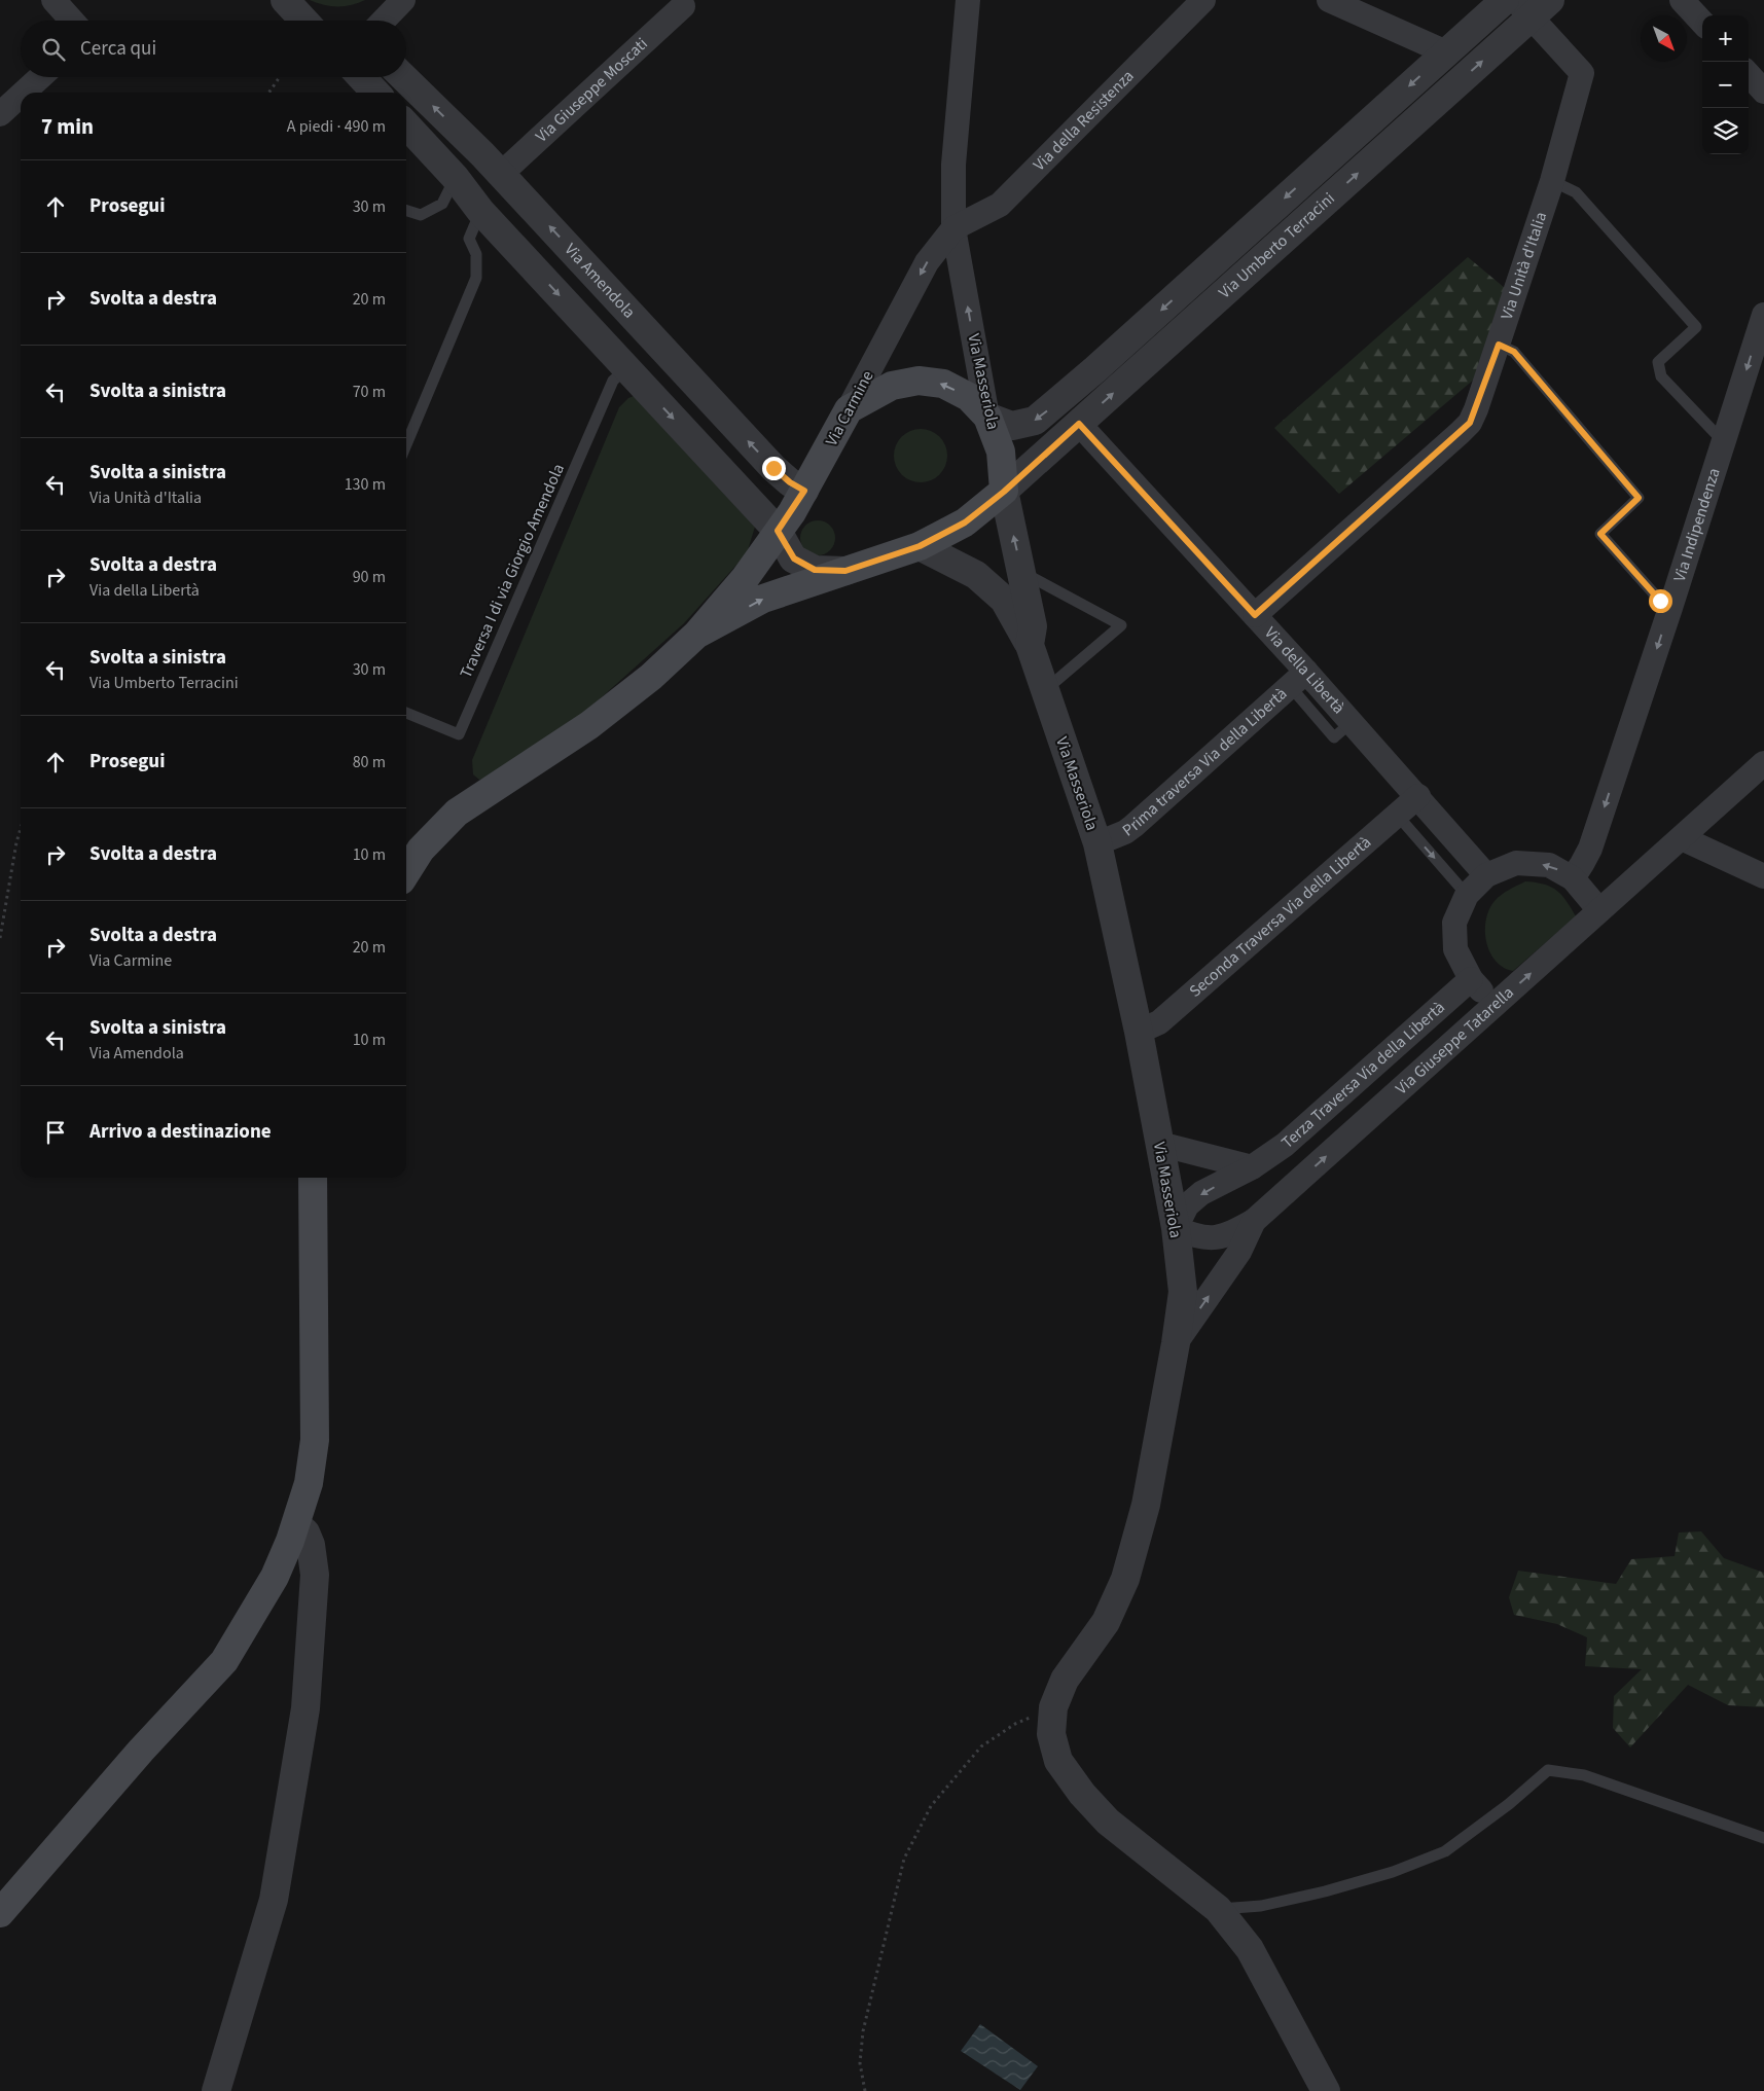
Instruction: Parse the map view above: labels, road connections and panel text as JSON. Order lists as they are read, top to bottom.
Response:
{
  "streets": {
    "main road": ["Via Masseriola", "Via Carmine"],
    "street": [
      "Via Giuseppe Moscati",
      "Via della Resistenza",
      "Via Umberto Terracini",
      "Via Unità d'Italia",
      "Via Amendola",
      "Via Indipendenza",
      "Via della Libertà",
      "Prima traversa Via della Libertà",
      "Seconda Traversa Via della Libertà",
      "Via Giuseppe Tatarella",
      "Terza Traversa Via della Libertà"
    ],
    "lane": ["Traversa I di via Giorgio Amendola"]
  },
  "crossings": [
    ["Via Giuseppe Moscati", "Via Amendola"],
    ["Via della Resistenza", "Via Masseriola"],
    ["Via della Resistenza", "Via Carmine"],
    ["Via Umberto Terracini", "Via Unità d'Italia"],
    ["Via Umberto Terracini", "Via Masseriola"],
    ["Via Umberto Terracini", "Via della Libertà"],
    ["Via Unità d'Italia", "Via della Libertà"],
    ["Via Amendola", "Via Carmine"],
    ["Via Masseriola", "Via Carmine"],
    ["Via Masseriola", "Prima traversa Via della Libertà"],
    ["Via Masseriola", "Seconda Traversa Via della Libertà"],
    ["Via Masseriola", "Via Giuseppe Tatarella"],
    ["Via Masseriola", "Terza Traversa Via della Libertà"],
    ["Via Indipendenza", "Via della Libertà"],
    ["Via Indipendenza", "Via Giuseppe Tatarella"],
    ["Via Indipendenza", "Terza Traversa Via della Libertà"],
    ["Via della Libertà", "Prima traversa Via della Libertà"],
    ["Via della Libertà", "Seconda Traversa Via della Libertà"],
    ["Via della Libertà", "Via Giuseppe Tatarella"],
    ["Via della Libertà", "Terza Traversa Via della Libertà"],
    ["Via Giuseppe Tatarella", "Terza Traversa Via della Libertà"]
  ],
  "one_way": ["Via Carmine", "Via Indipendenza", "Via Giuseppe Tatarella"],
  "north": "bottom right",
  "page": {
    "map_buttons": ["+", "−"],
    "search": "Cerca qui",
    "heading": ["7 min", "A piedi · 490 m"],
    "list": [
      ["Prosegui", "30 m"],
      ["Svolta a destra", "20 m"],
      ["Svolta a sinistra", "70 m"],
      ["Svolta a sinistra", "Via Unità d'Italia", "130 m"],
      ["Svolta a destra", "Via della Libertà", "90 m"],
      ["Svolta a sinistra", "Via Umberto Terracini", "30 m"],
      ["Prosegui", "80 m"],
      ["Svolta a destra", "10 m"],
      ["Svolta a destra", "Via Carmine", "20 m"],
      ["Svolta a sinistra", "Via Amendola", "10 m"],
      "Arrivo a destinazione"
    ]
  }
}
